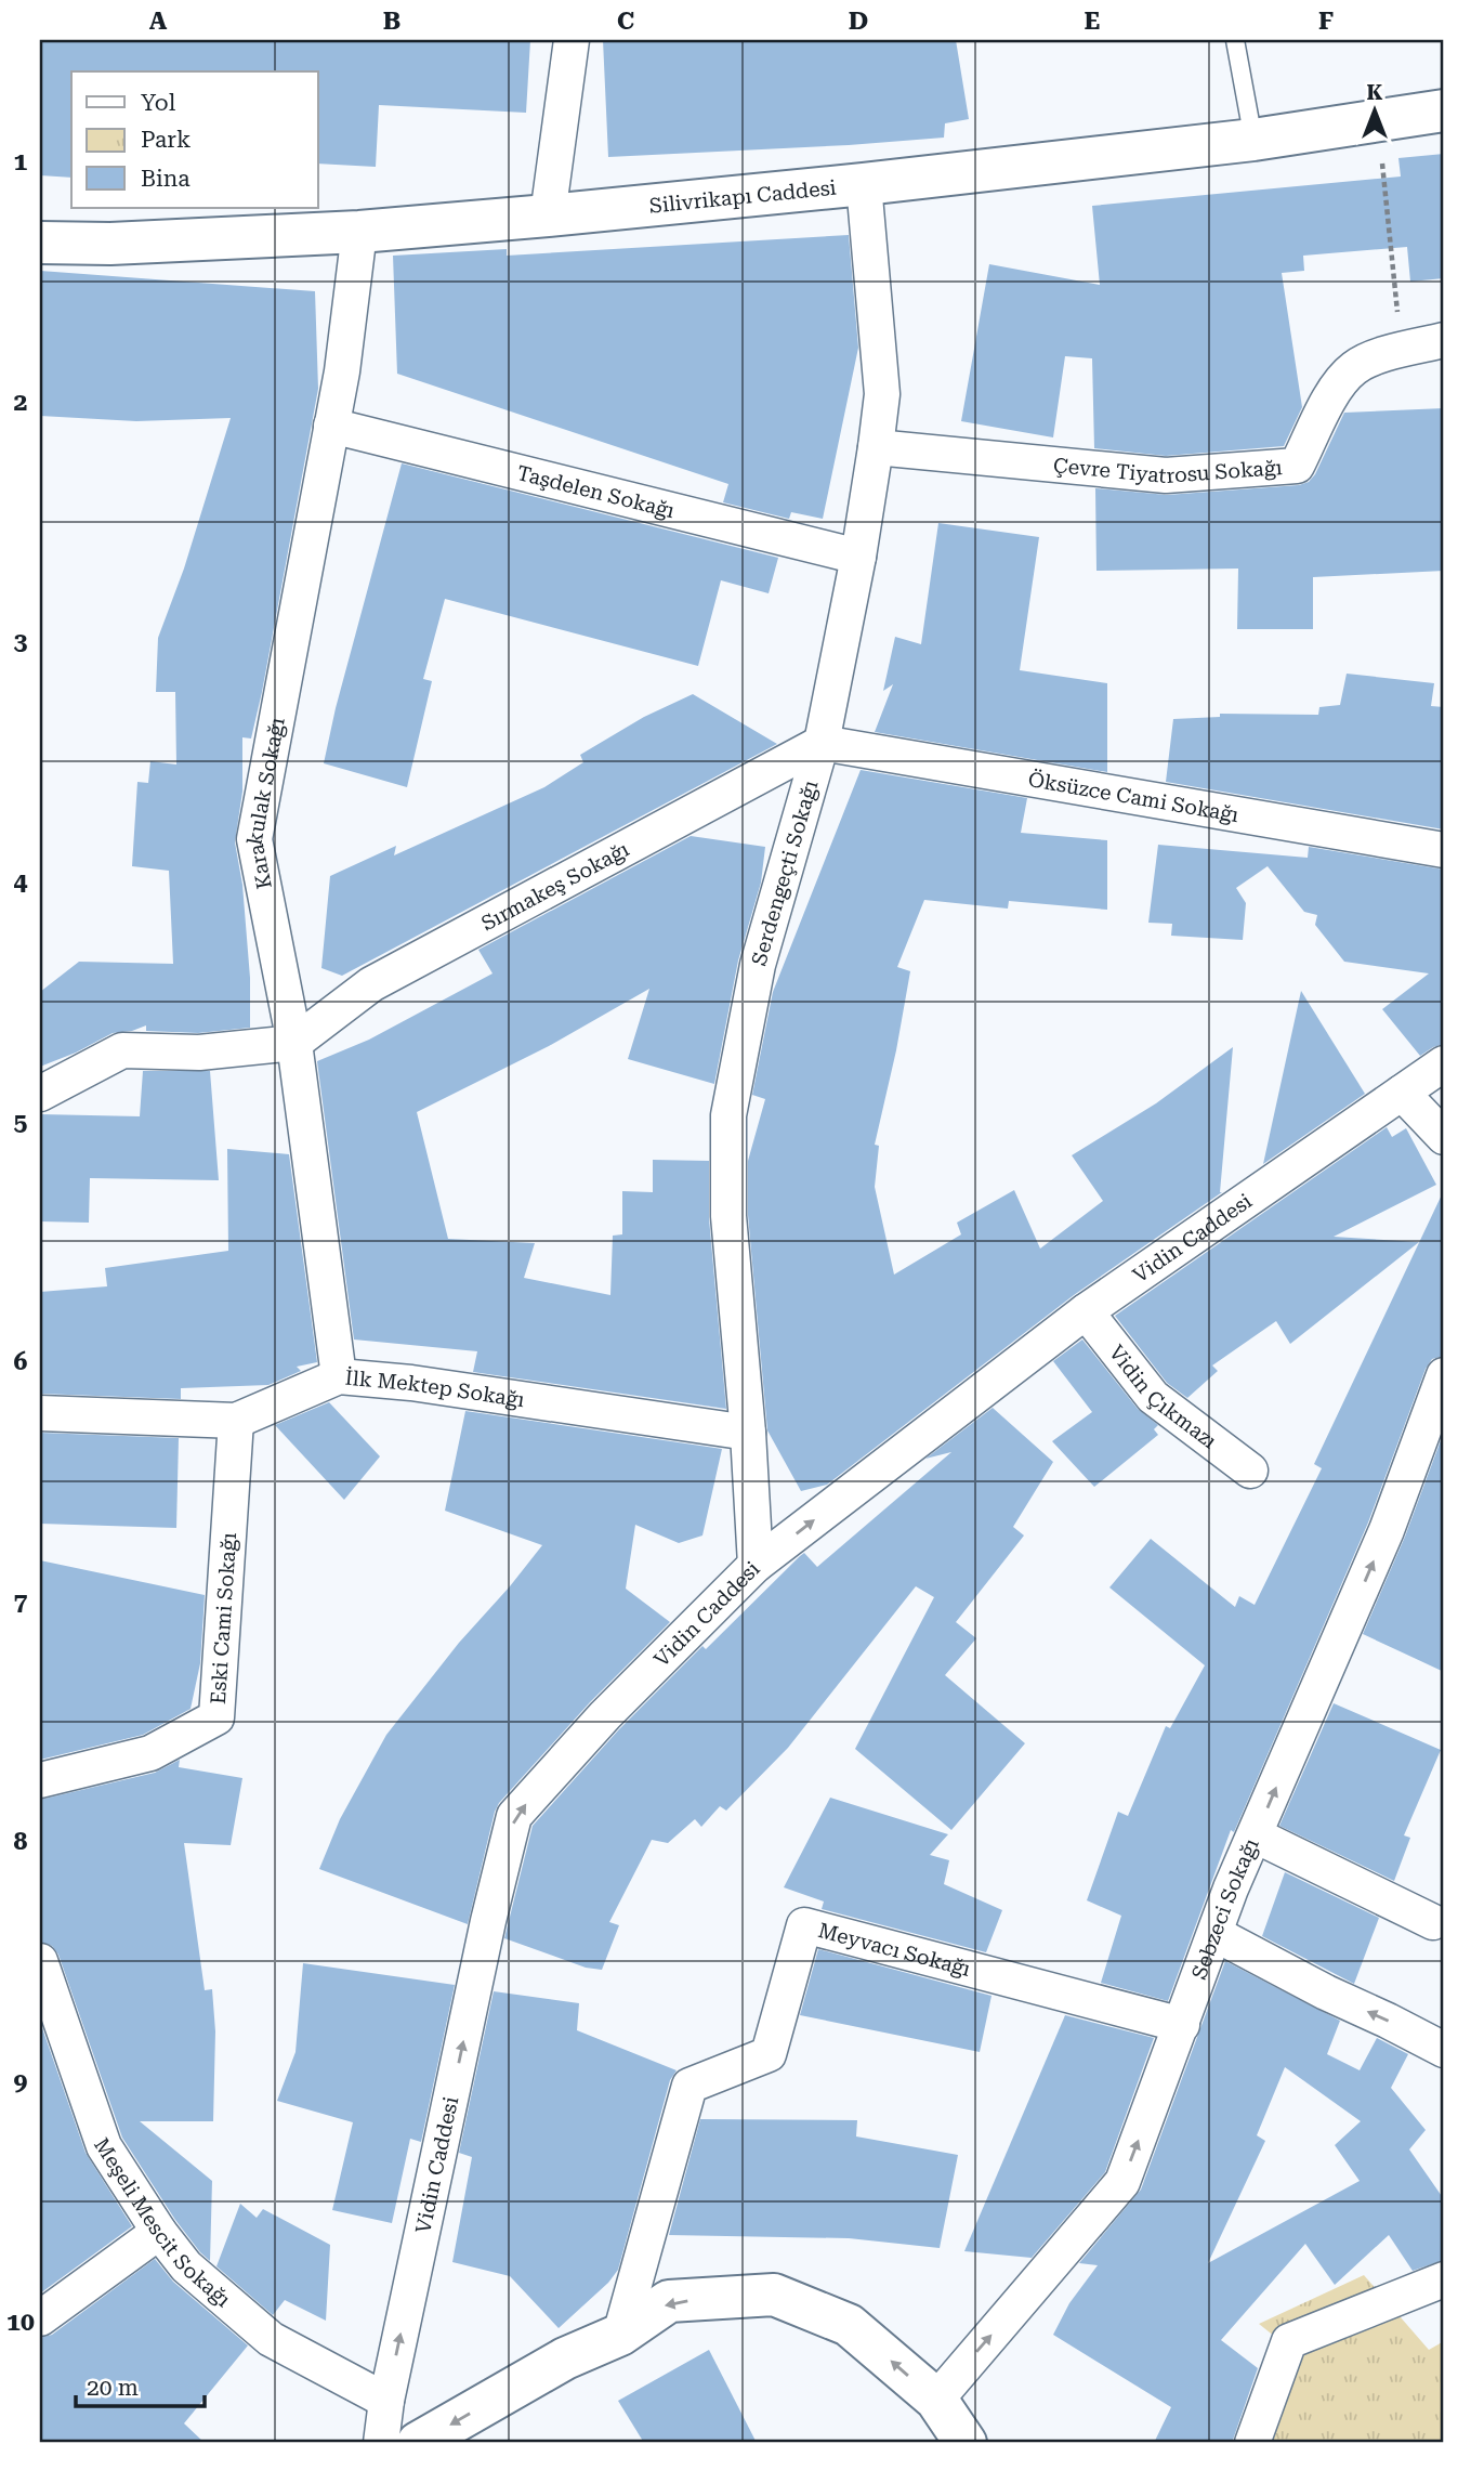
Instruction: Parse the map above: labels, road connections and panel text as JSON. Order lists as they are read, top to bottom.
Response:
{
  "streets": {
    "main road": ["Silivrikapı Caddesi"],
    "street": [
      "Çevre Tiyatrosu Sokağı",
      "Taşdelen Sokağı",
      "Öksüzce Cami Sokağı",
      "Karakulak Sokağı",
      "Serdengeçti Sokağı",
      "Sırmakeş Sokağı",
      "Vidin Caddesi",
      "İlk Mektep Sokağı",
      "Vidin Çıkmazı",
      "Eski Cami Sokağı",
      "Sebzeci Sokağı",
      "Meyvacı Sokağı",
      "Meşeli Mescit Sokağı"
    ]
  },
  "crossings": [
    ["Silivrikapı Caddesi", "Karakulak Sokağı"],
    ["Silivrikapı Caddesi", "Serdengeçti Sokağı"],
    ["Çevre Tiyatrosu Sokağı", "Serdengeçti Sokağı"],
    ["Taşdelen Sokağı", "Karakulak Sokağı"],
    ["Taşdelen Sokağı", "Serdengeçti Sokağı"],
    ["Öksüzce Cami Sokağı", "Serdengeçti Sokağı"],
    ["Öksüzce Cami Sokağı", "Sırmakeş Sokağı"],
    ["Karakulak Sokağı", "Sırmakeş Sokağı"],
    ["Karakulak Sokağı", "İlk Mektep Sokağı"],
    ["Serdengeçti Sokağı", "Sırmakeş Sokağı"],
    ["Serdengeçti Sokağı", "Vidin Caddesi"],
    ["Serdengeçti Sokağı", "İlk Mektep Sokağı"],
    ["Vidin Caddesi", "Vidin Çıkmazı"],
    ["Vidin Caddesi", "Meşeli Mescit Sokağı"],
    ["İlk Mektep Sokağı", "Eski Cami Sokağı"],
    ["Sebzeci Sokağı", "Meyvacı Sokağı"]
  ],
  "one_way": ["Vidin Caddesi", "Sebzeci Sokağı"],
  "legend": ["Yol", "Park", "Bina"],
  "scale_bar": "20 m",
  "north": "top",
  "grid": {
    "columns": [
      "A",
      "B",
      "C",
      "D",
      "E",
      "F"
    ],
    "rows": [
      "1",
      "2",
      "3",
      "4",
      "5",
      "6",
      "7",
      "8",
      "9",
      "10"
    ]
  }
}
